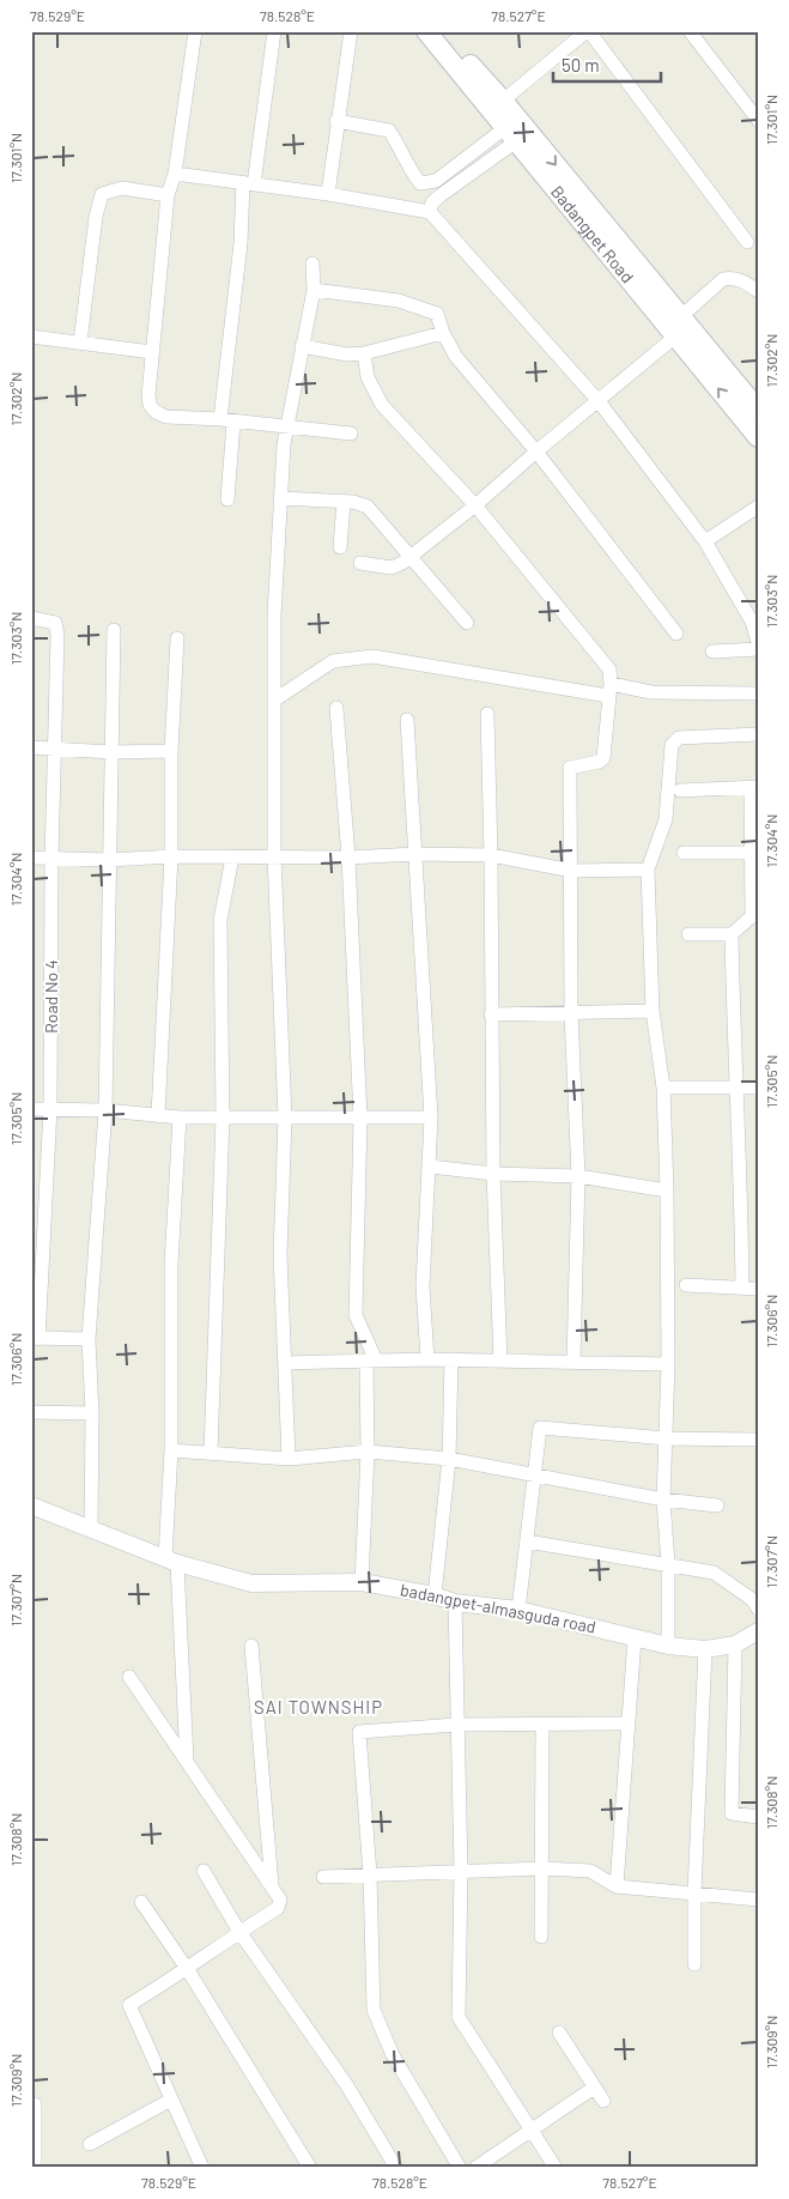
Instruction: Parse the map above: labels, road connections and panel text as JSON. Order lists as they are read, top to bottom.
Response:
{
  "streets": {
    "main road": ["Badangpet Road"],
    "street": ["Road No 4", "badangpet-almasguda road"]
  },
  "districts": ["SAI TOWNSHIP"],
  "scale_bar": "50 m",
  "coordinates": [
    "78.529°E",
    "78.528°E",
    "78.527°E",
    "17.301°N",
    "17.302°N",
    "17.303°N",
    "17.304°N",
    "17.305°N",
    "17.306°N",
    "17.307°N",
    "17.308°N",
    "17.309°N"
  ]
}
